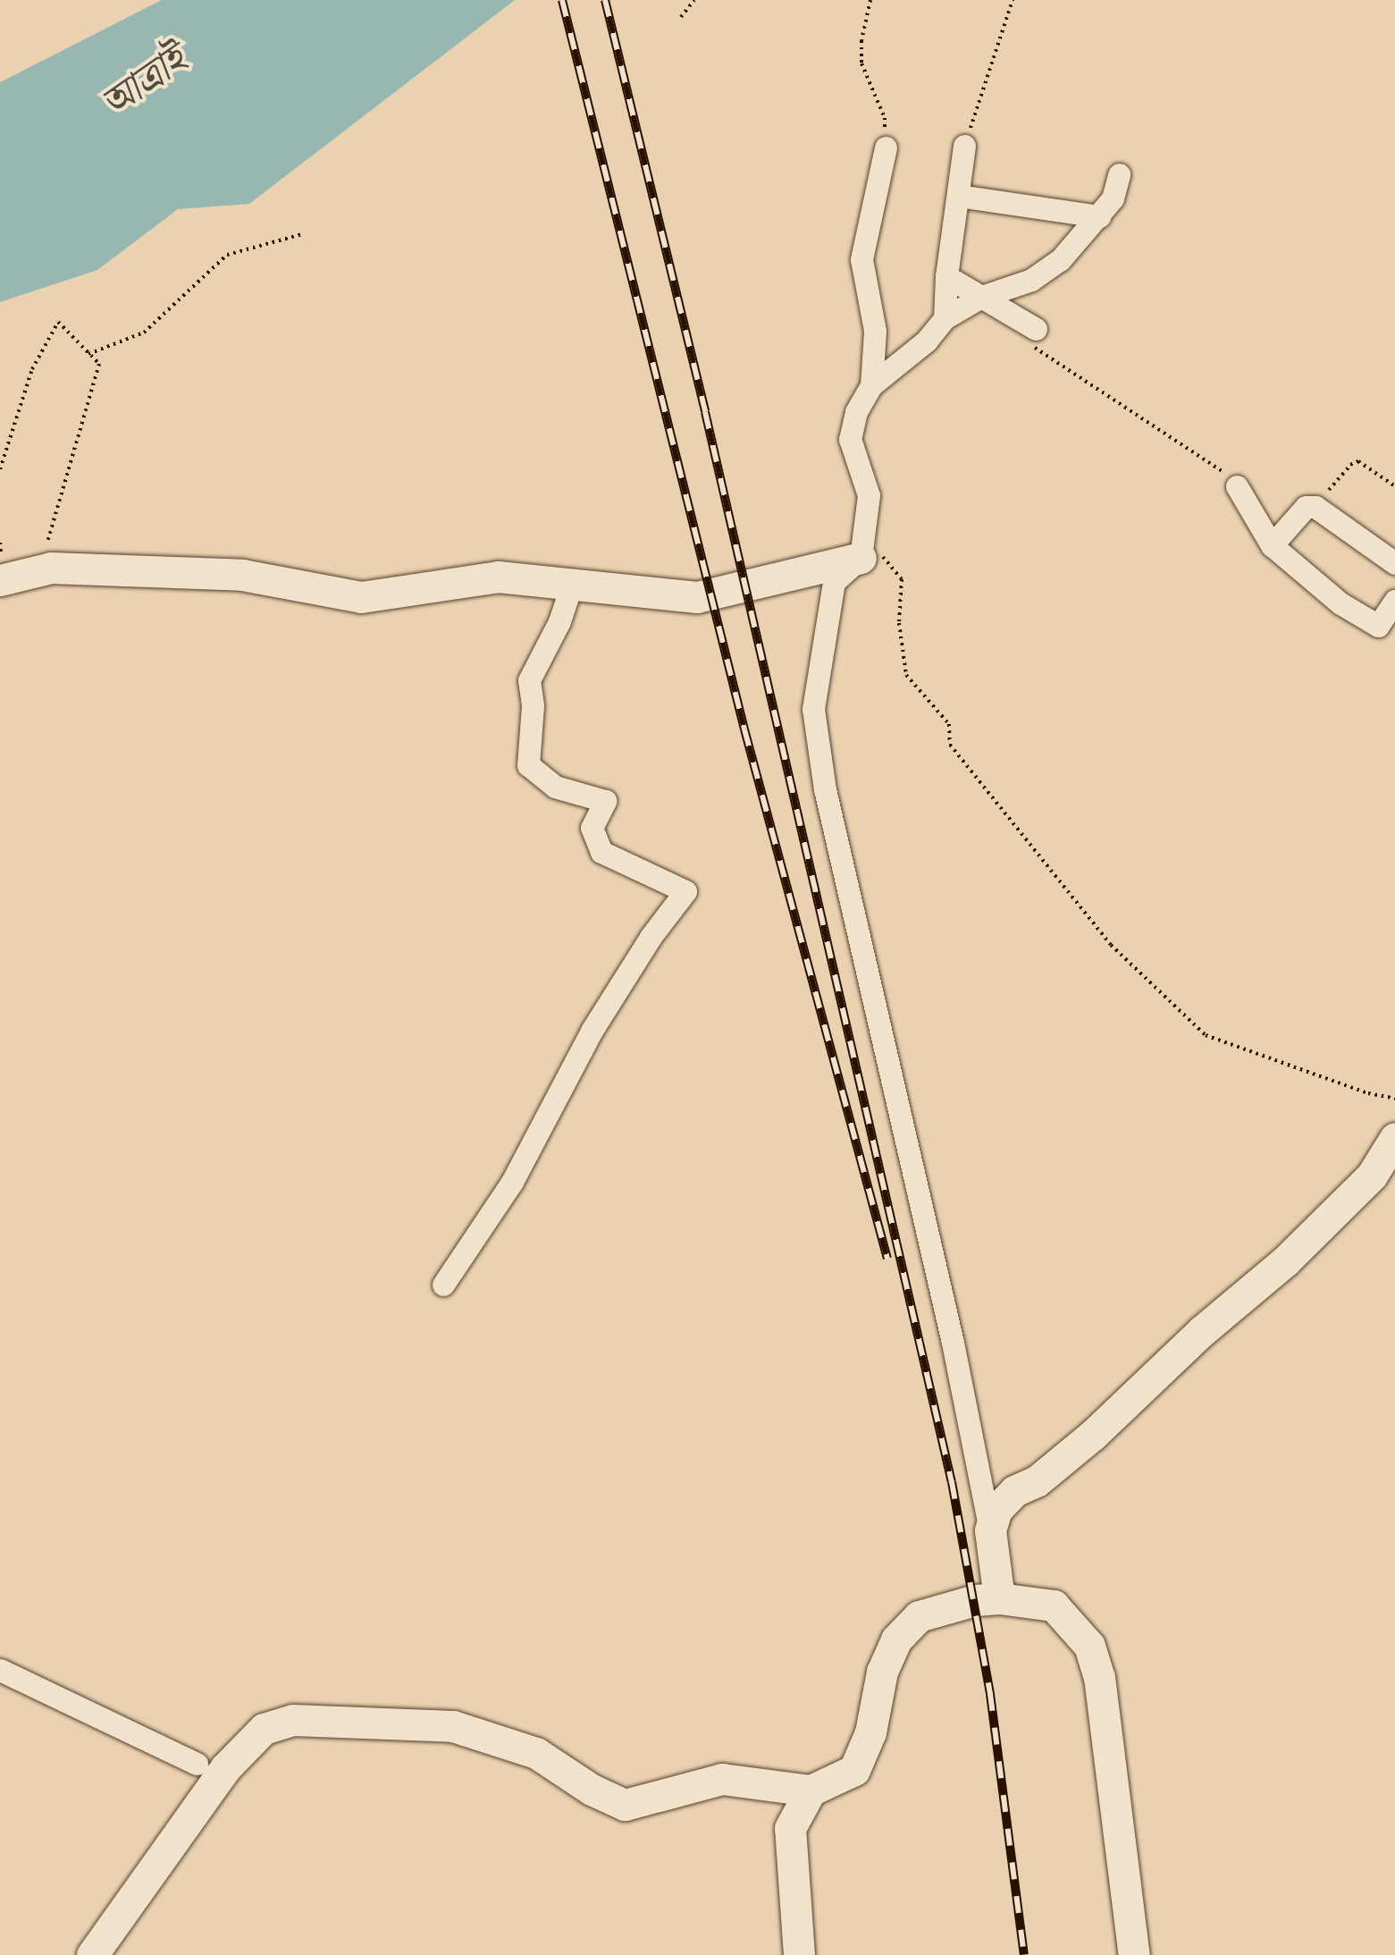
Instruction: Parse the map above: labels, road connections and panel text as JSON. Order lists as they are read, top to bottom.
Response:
{
  "water": ["আত্রাই"]
}
